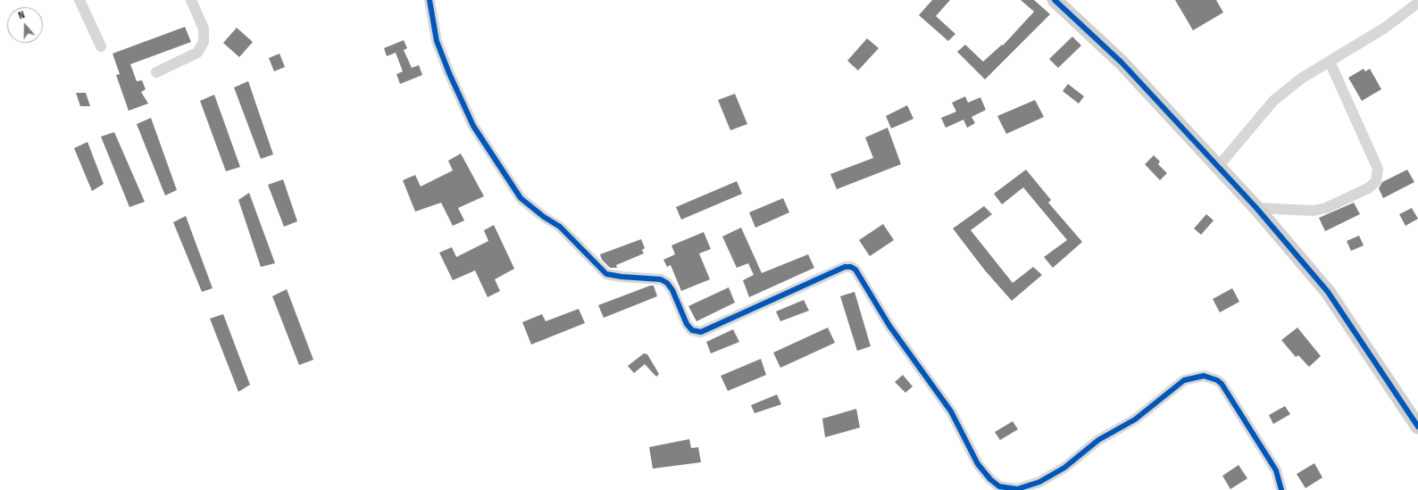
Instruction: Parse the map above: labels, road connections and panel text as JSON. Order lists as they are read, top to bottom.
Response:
{
  "north": "top"
}
